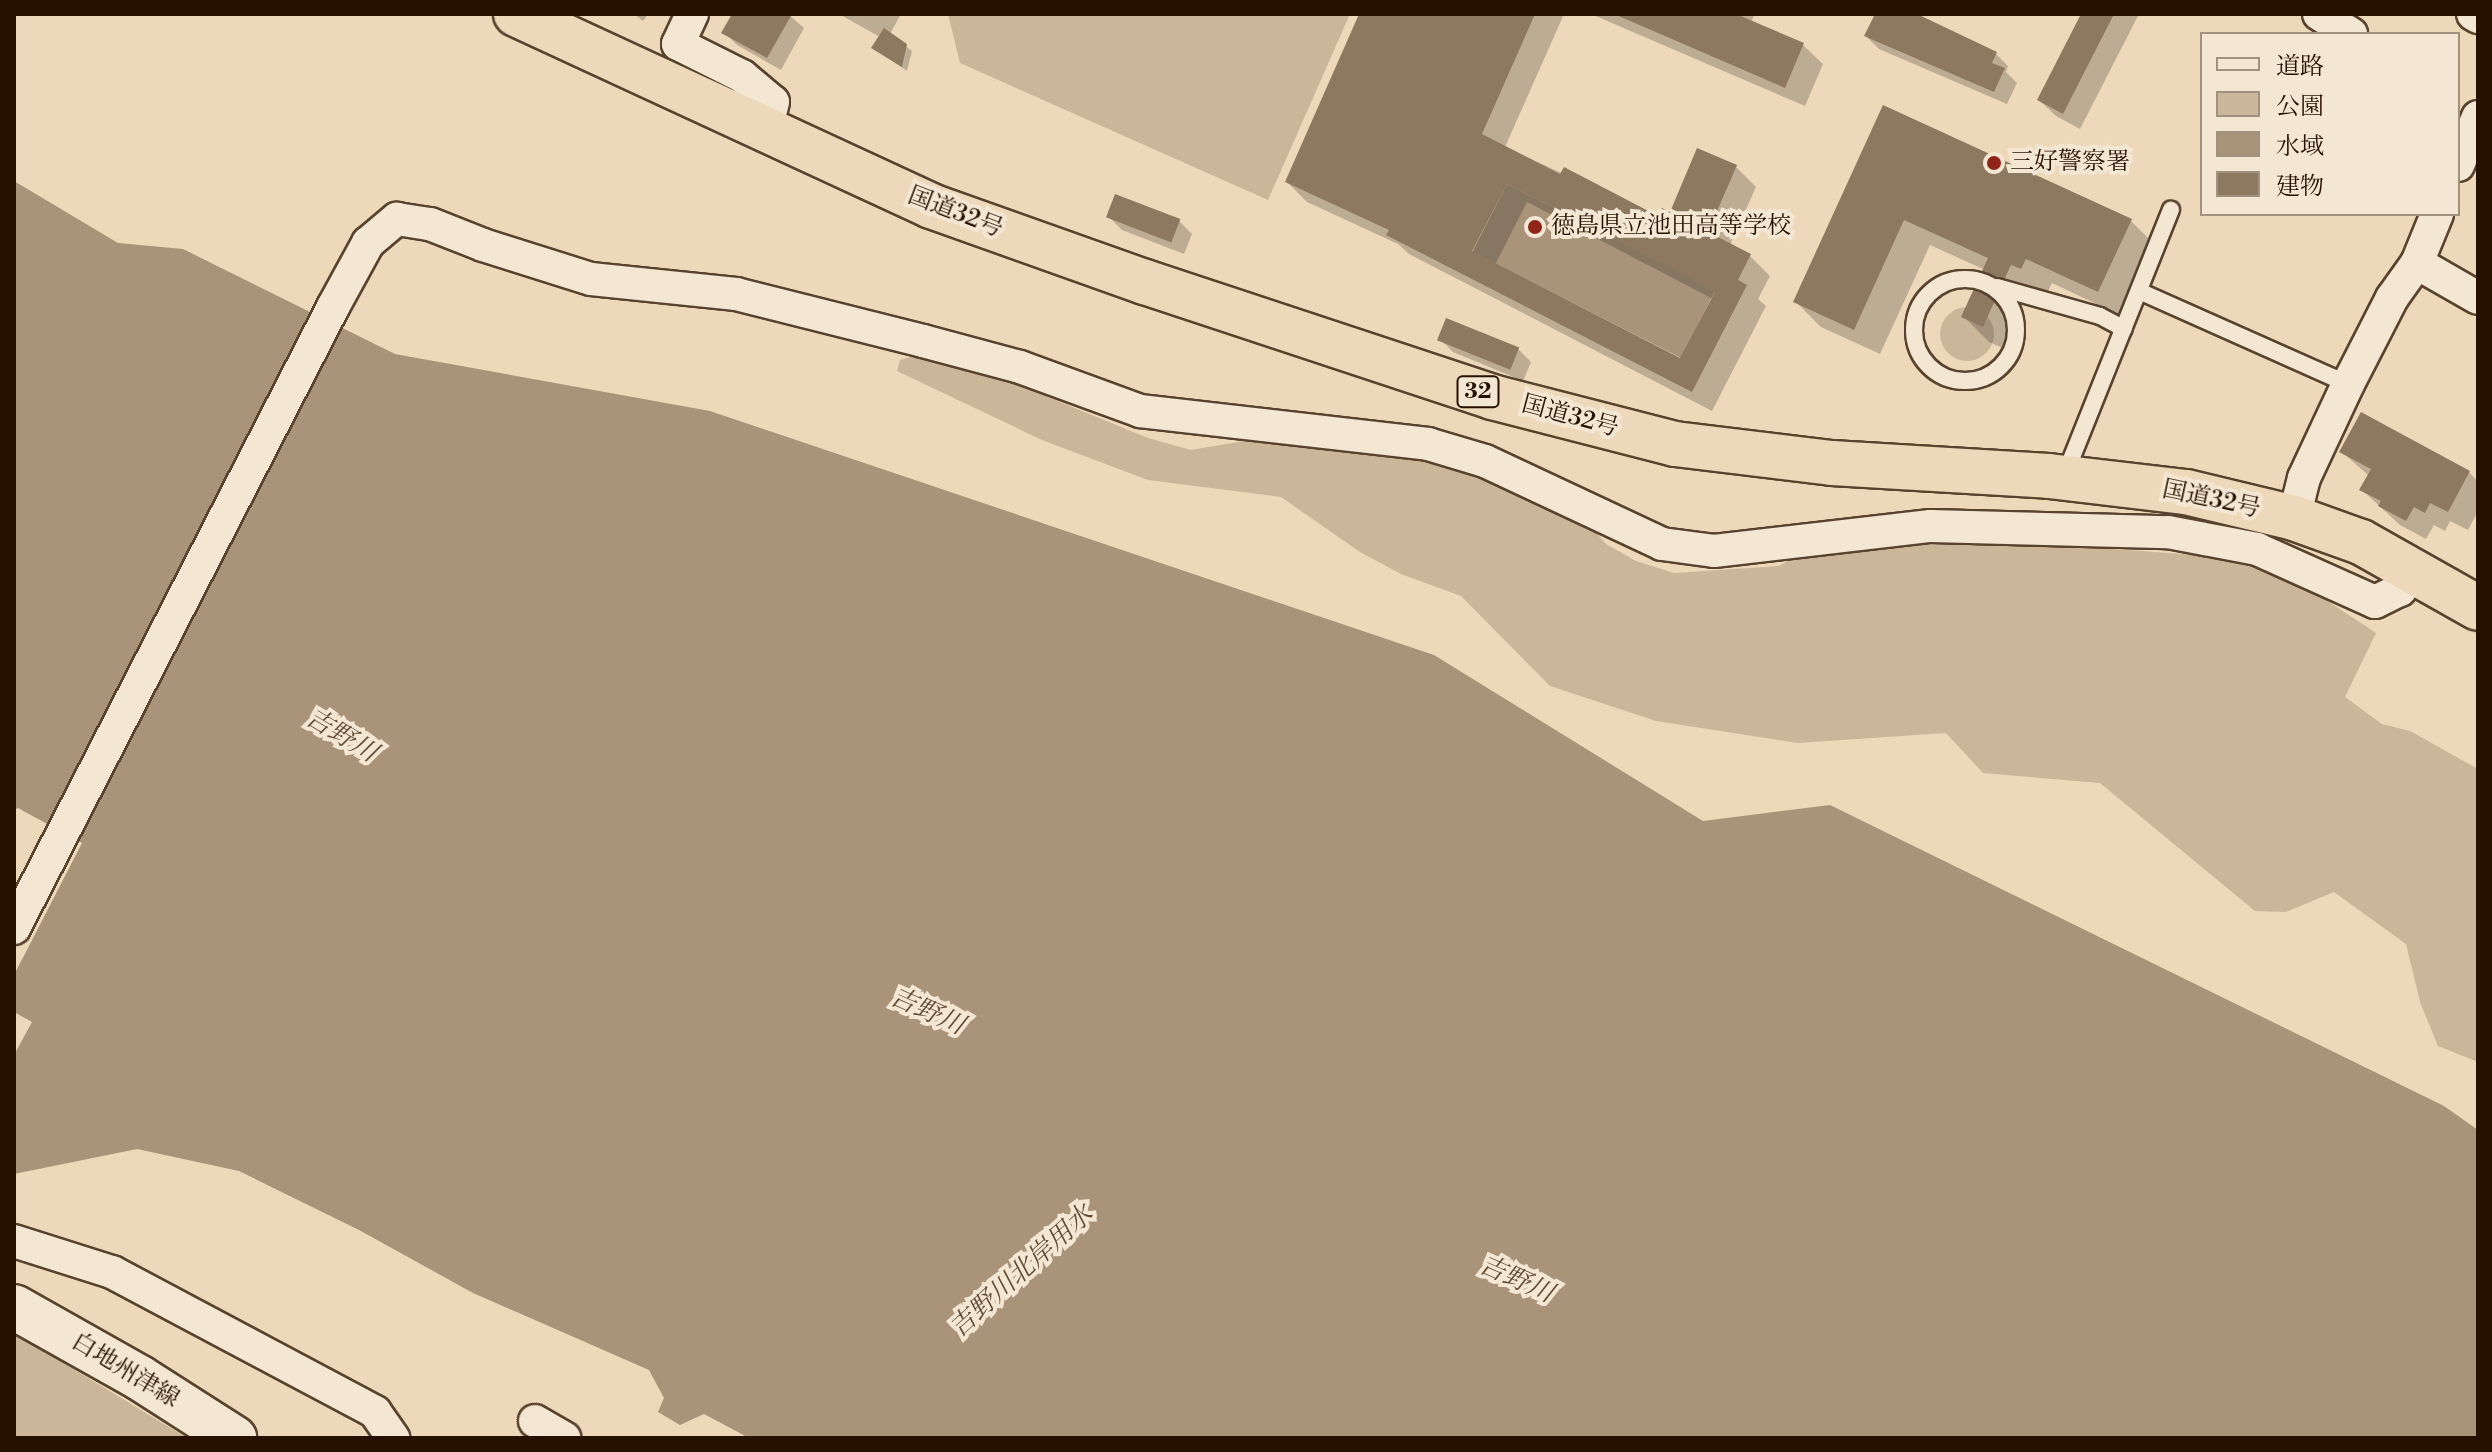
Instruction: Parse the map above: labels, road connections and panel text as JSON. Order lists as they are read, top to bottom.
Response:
{
  "streets": {
    "highway": ["国道32号", "32"],
    "main road": ["白地州津線"]
  },
  "water": ["吉野川", "吉野川北岸用水"],
  "places": ["三好警察署", "徳島県立池田高等学校"],
  "legend": [
    "道路",
    "公園",
    "水域",
    "建物"
  ]
}
